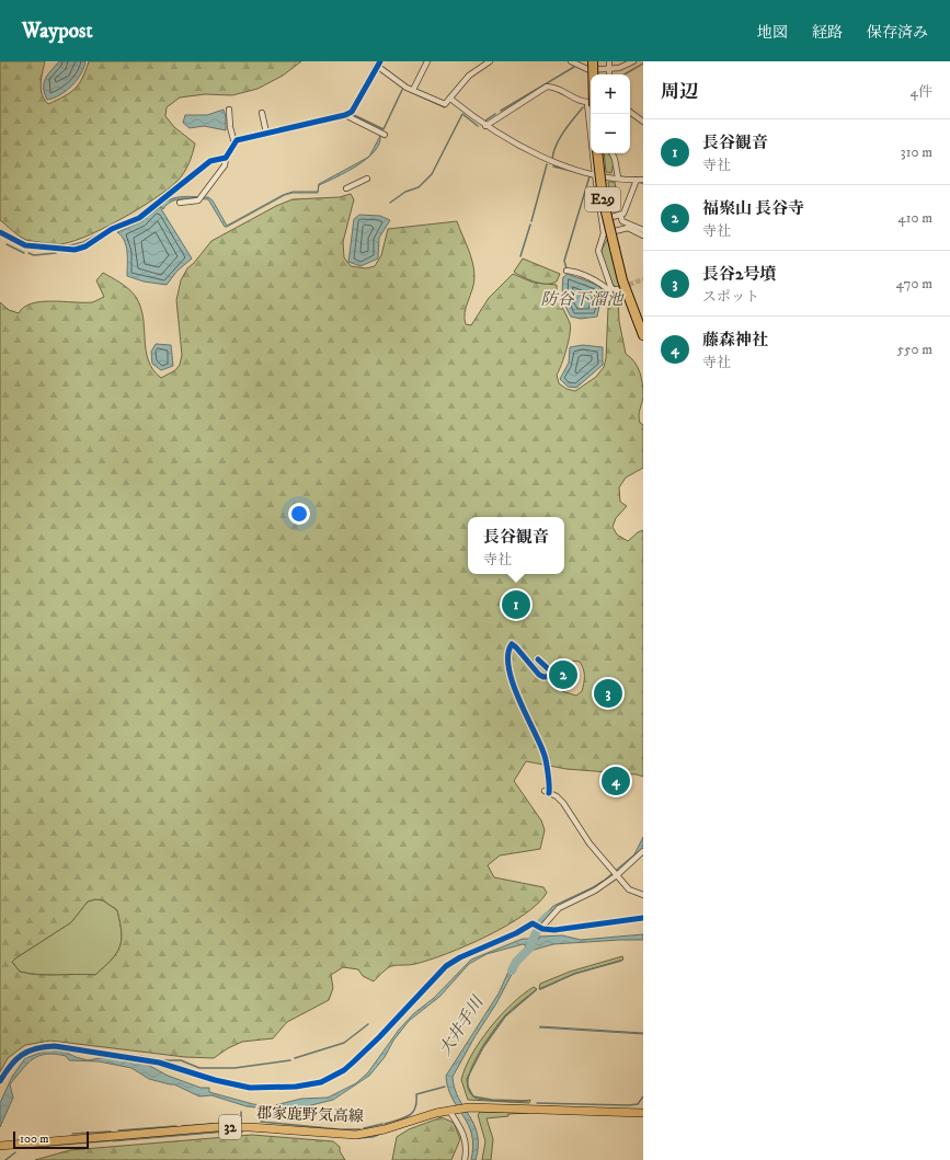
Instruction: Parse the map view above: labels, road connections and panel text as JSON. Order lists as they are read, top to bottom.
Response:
{
  "streets": {
    "highway": ["E29"],
    "main road": ["郡家鹿野気高線", "32"]
  },
  "water": ["防谷下溜池", "大井手川"],
  "scale_bar": "100 m",
  "page": {
    "header": "Waypost",
    "nav": ["地図", "経路", "保存済み"],
    "heading": ["周辺", "4件"],
    "map_buttons": ["+", "−"],
    "list": [
      {
        "mark": "1",
        "name": "長谷観音",
        "note": "寺社",
        "value": "310 m"
      },
      {
        "mark": "2",
        "name": "福聚山 長谷寺",
        "note": "寺社",
        "value": "410 m"
      },
      {
        "mark": "3",
        "name": "長谷2号墳",
        "note": "スポット",
        "value": "470 m"
      },
      {
        "mark": "4",
        "name": "藤森神社",
        "note": "寺社",
        "value": "550 m"
      }
    ],
    "popup": ["長谷観音", "寺社"],
    "pins": [
      "1",
      "2",
      "3",
      "4"
    ],
    "scale": "100 m"
  }
}
